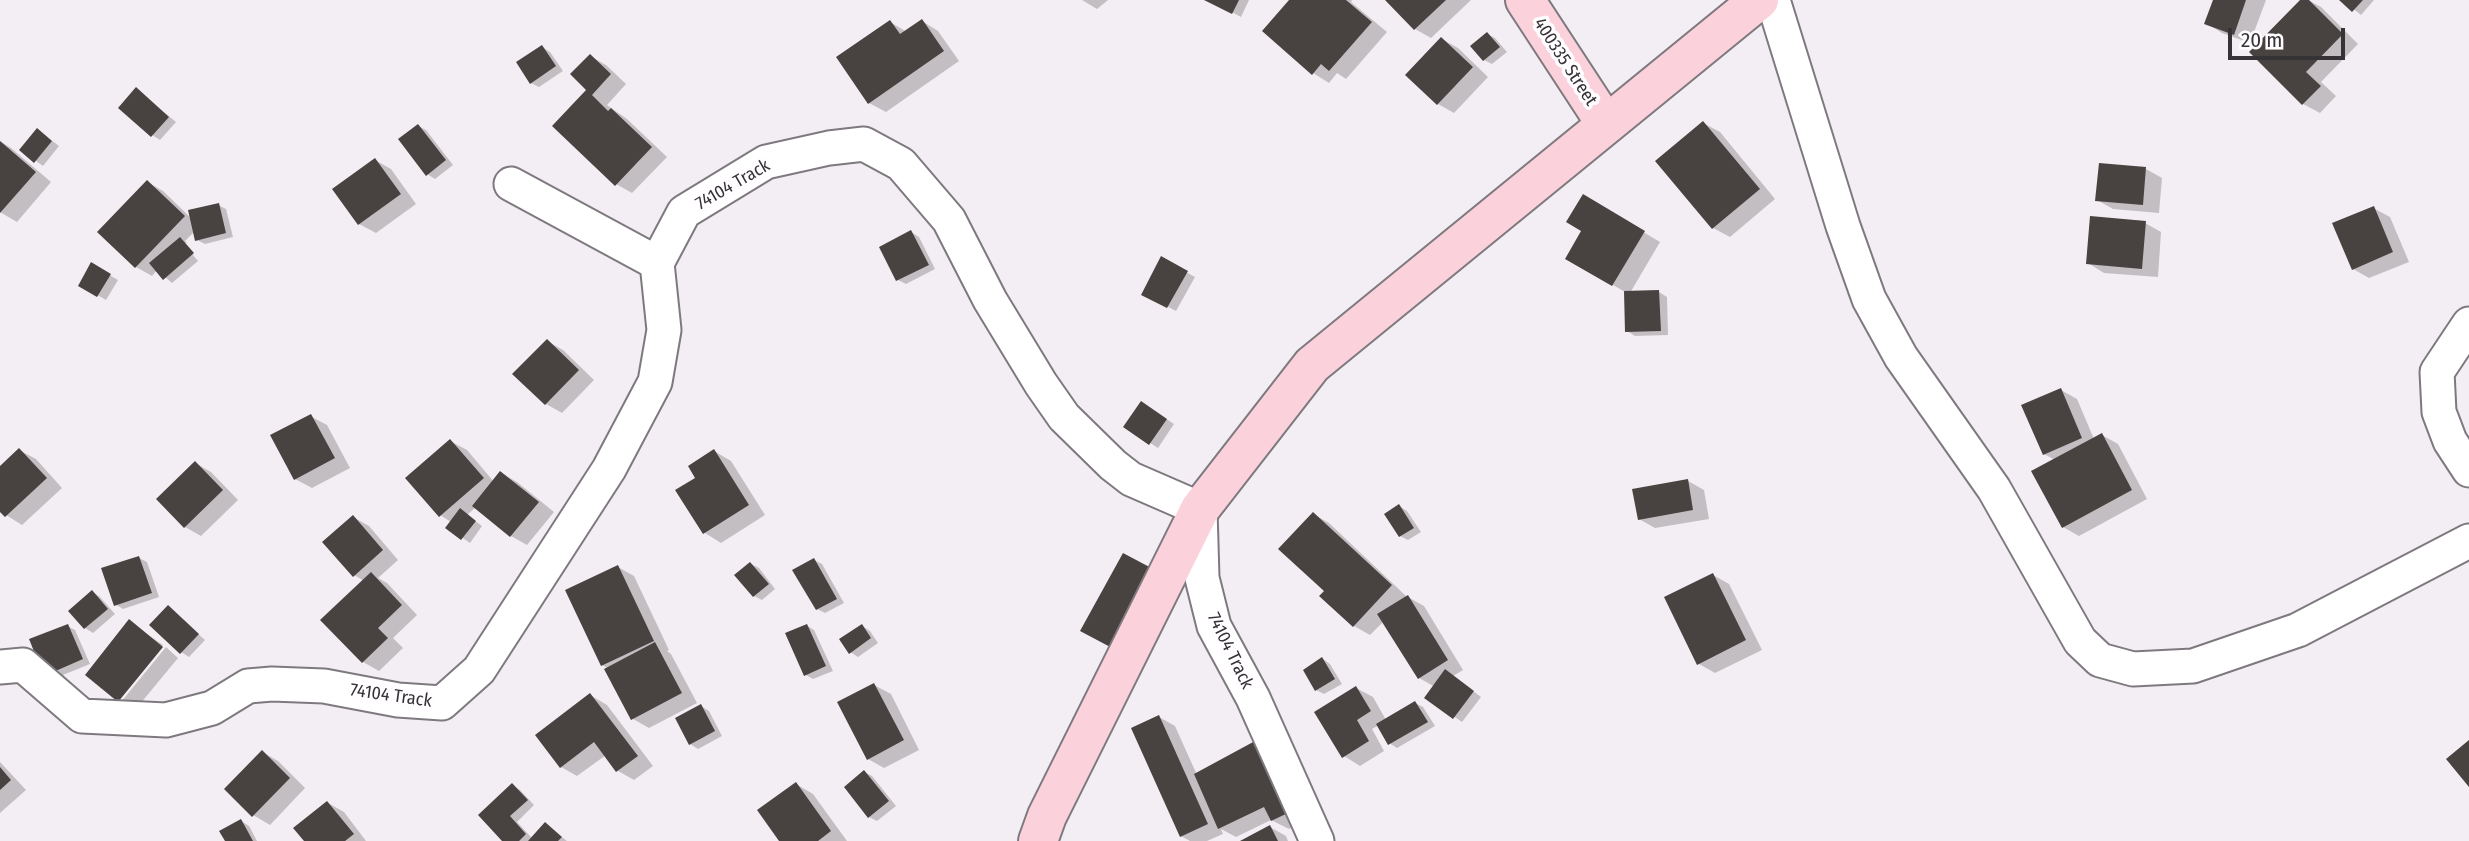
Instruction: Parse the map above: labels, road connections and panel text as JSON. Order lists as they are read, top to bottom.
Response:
{
  "streets": {
    "street": ["400335 Street", "74104 Track"]
  },
  "scale_bar": "20 m"
}
